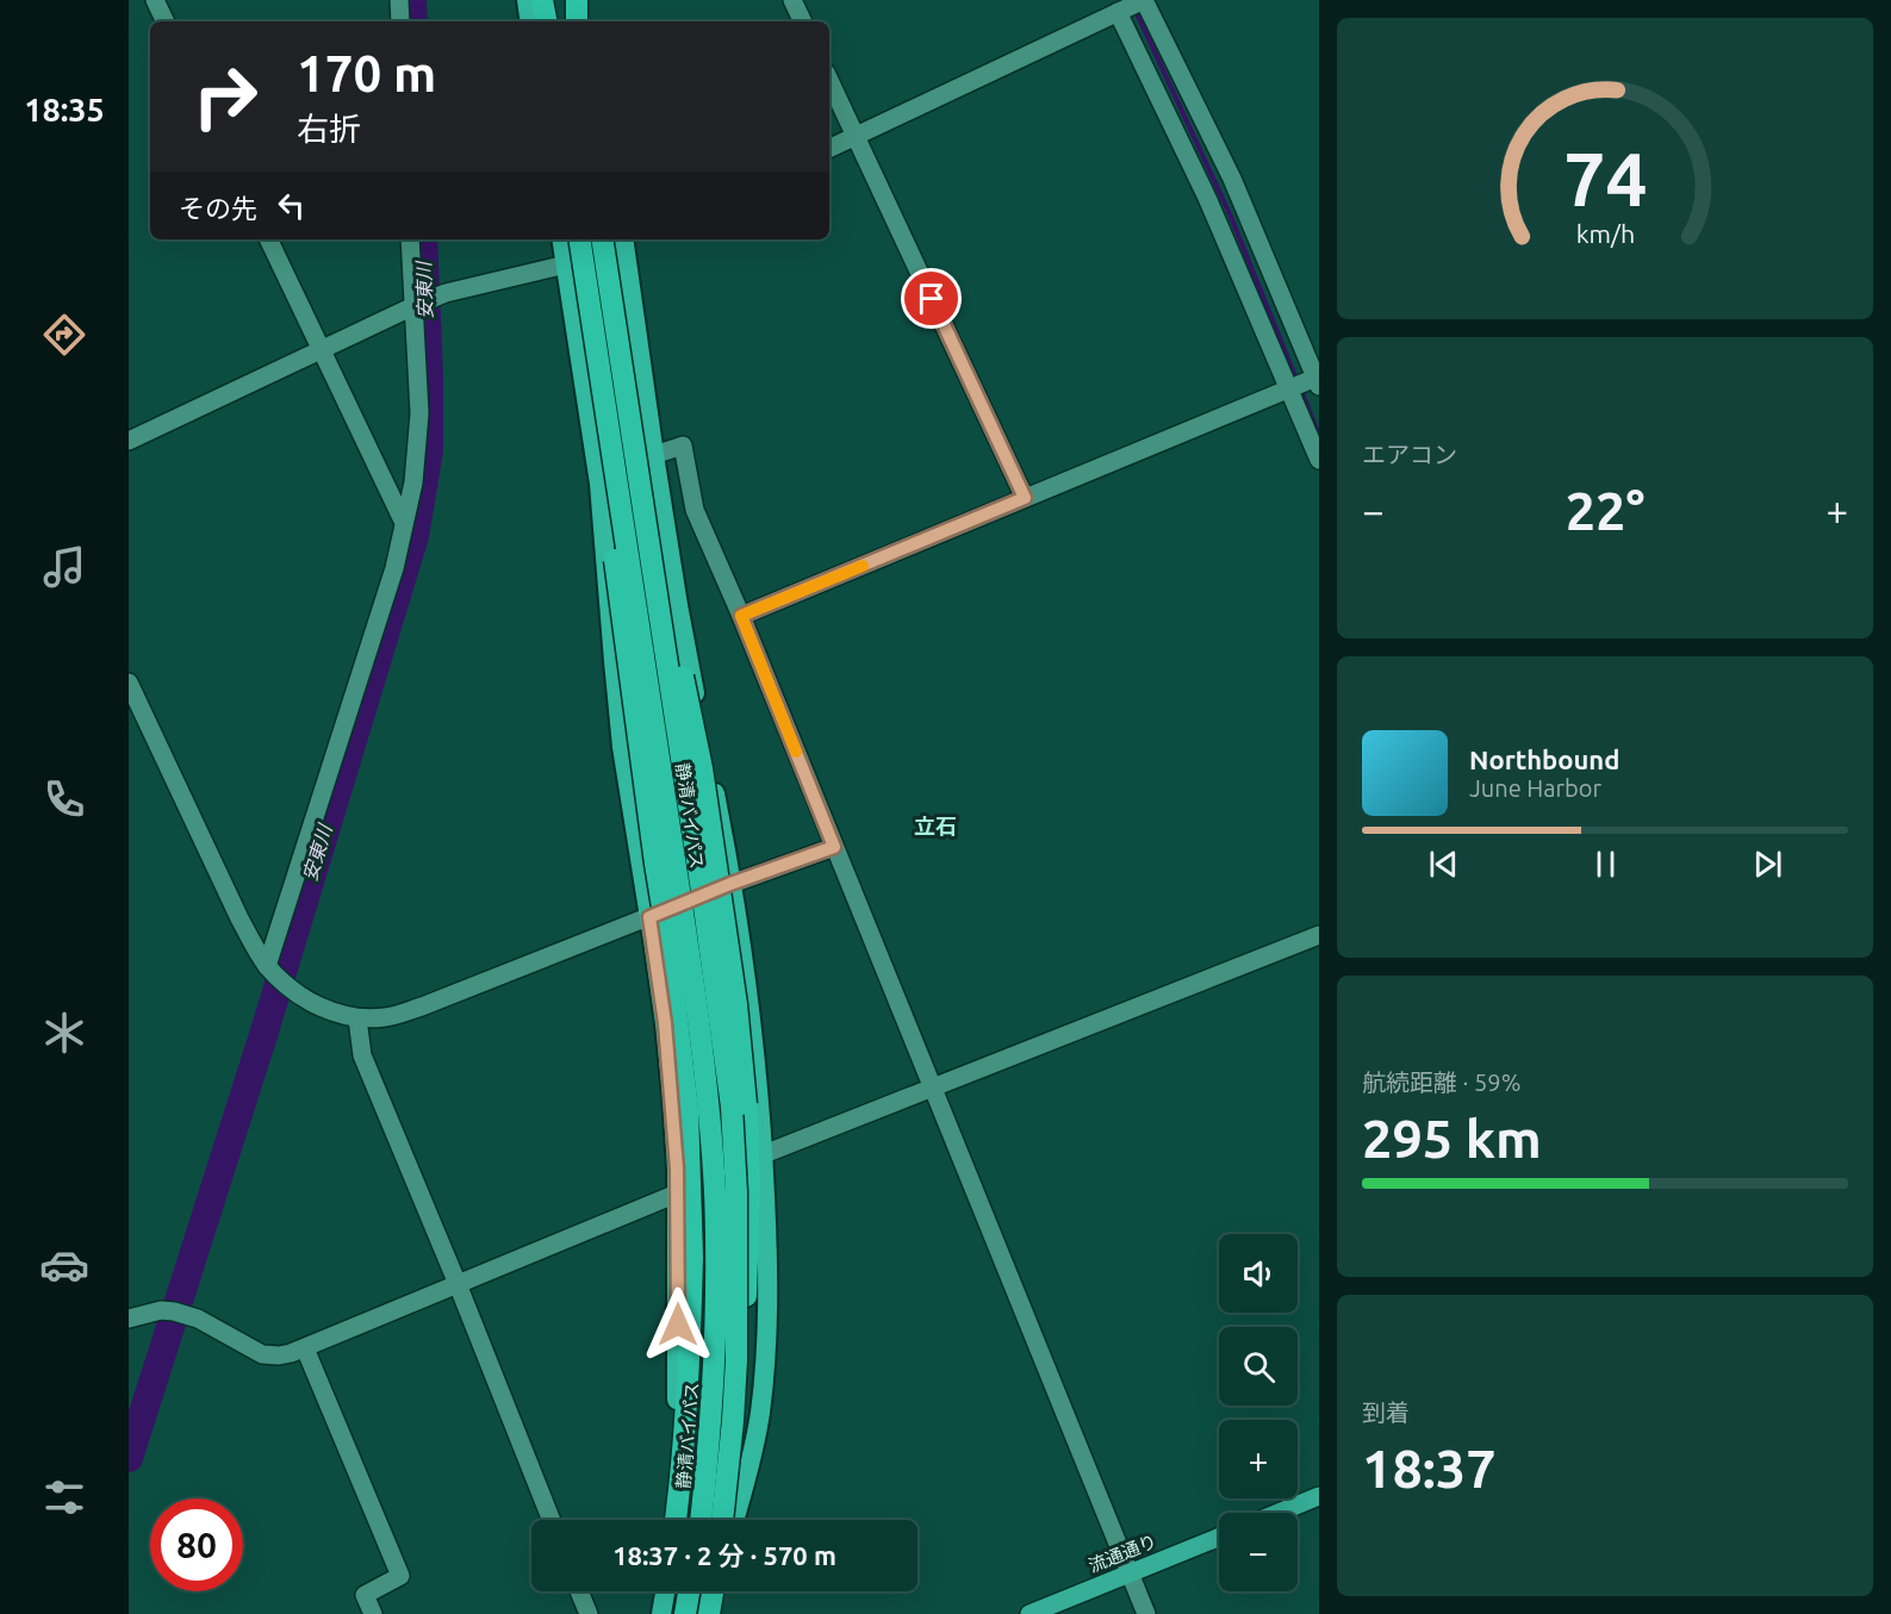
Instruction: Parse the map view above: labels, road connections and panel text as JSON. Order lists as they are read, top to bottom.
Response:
{
  "streets": {
    "highway": ["静清バイパス"],
    "main road": ["流通通り"]
  },
  "districts": ["立石"],
  "water": ["安東川"],
  "page": {
    "tabs": "18:35",
    "turn": ["170 m", "右折"],
    "then": "その先",
    "tile": [
      "エアコン",
      ["航続距離 · 59%", "295 km"],
      ["到着", "18:37"]
    ],
    "heat": ["−", "22°", "+"],
    "song": ["Northbound", "June Harbor"],
    "map_buttons": ["+", "−"],
    "limit": "80",
    "trip": "18:37 · 2 分 · 570 m",
    "gauge": ["74", "km/h"]
  }
}
